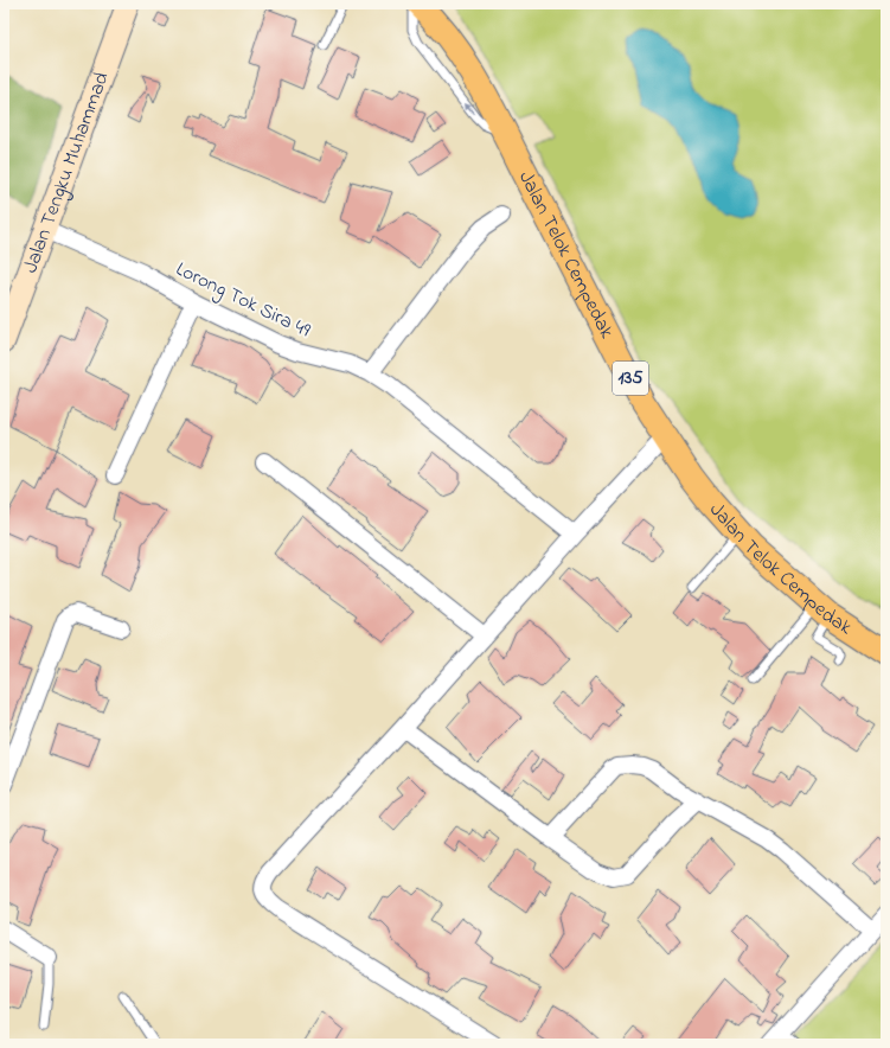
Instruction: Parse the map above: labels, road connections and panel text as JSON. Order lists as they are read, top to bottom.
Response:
{
  "streets": {
    "main road": ["Jalan Tengku Muhammad", "Jalan Telok Cempedak", "135"],
    "street": ["Lorong Tok Sira 49"]
  },
  "crossings": [
    ["Jalan Tengku Muhammad", "Lorong Tok Sira 49"]
  ]
}
